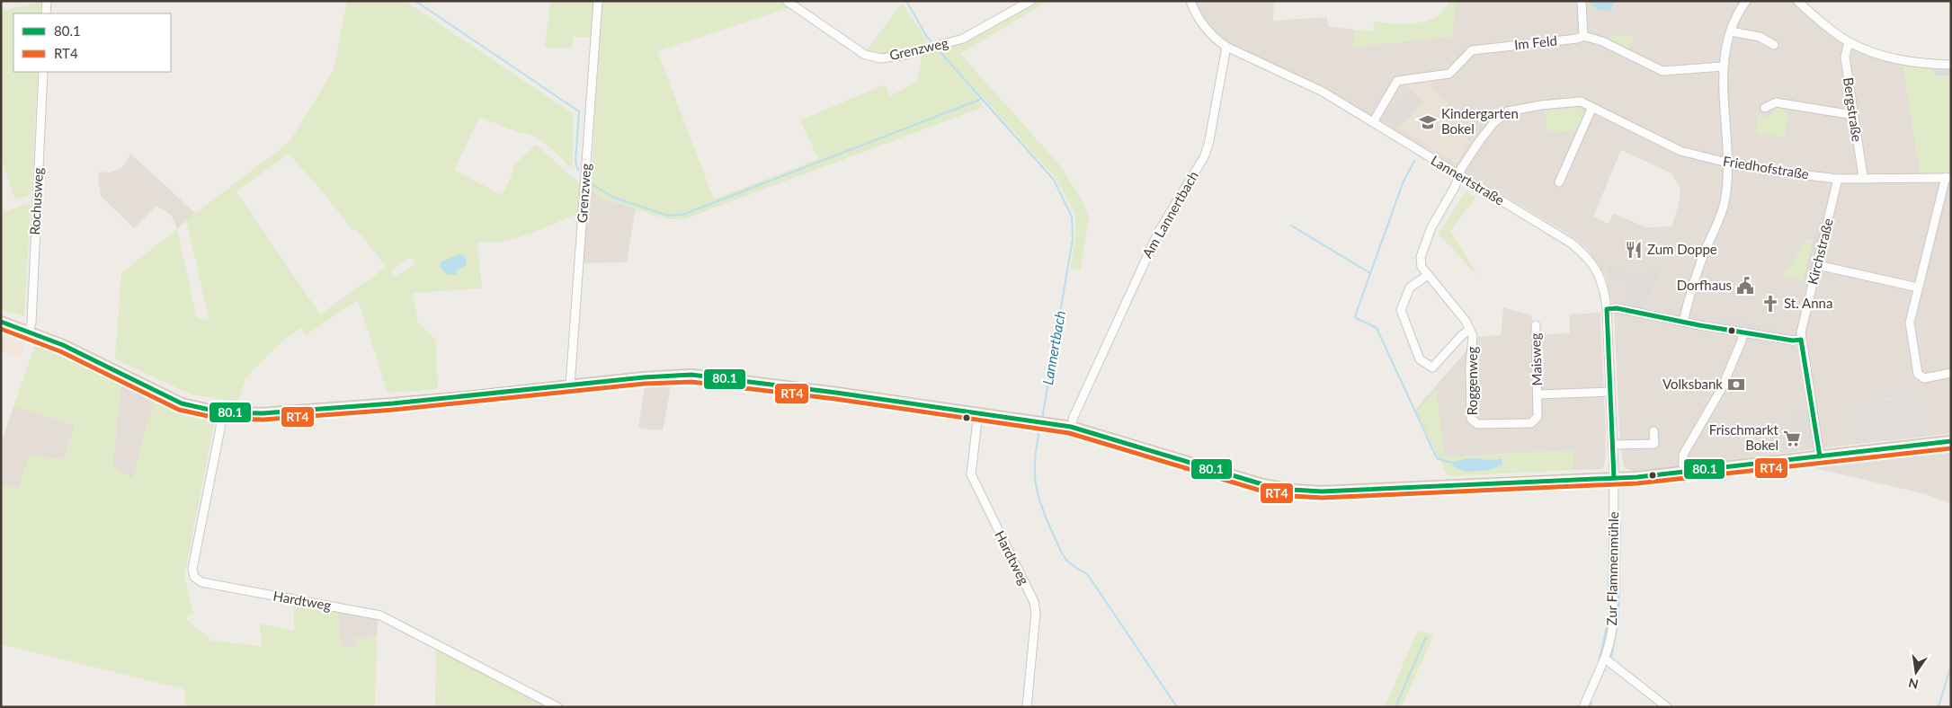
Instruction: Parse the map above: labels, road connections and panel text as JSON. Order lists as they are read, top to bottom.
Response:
{
  "streets": {
    "street": [
      "Im Feld",
      "Grenzweg",
      "Bergstraße",
      "Friedhofstraße",
      "Lannertstraße",
      "Rochusweg",
      "Am Lannertbach",
      "Kirchstraße",
      "Maisweg",
      "Roggenweg",
      "Hardtweg",
      "Zur Flammenmühle"
    ]
  },
  "crossings": [
    ["Im Feld", "Lannertstraße"],
    ["Bergstraße", "Friedhofstraße"],
    ["Friedhofstraße", "Lannertstraße"],
    ["Friedhofstraße", "Kirchstraße"],
    ["Friedhofstraße", "Roggenweg"],
    ["Lannertstraße", "Am Lannertbach"],
    ["Lannertstraße", "Roggenweg"],
    ["Lannertstraße", "Zur Flammenmühle"],
    ["Maisweg", "Roggenweg"]
  ],
  "water": ["Lannertbach"],
  "places": {
    "school or university": ["Kindergarten Bokel"],
    "restaurant": ["Zum Doppe"],
    "public building": ["Dorfhaus"],
    "church": ["St. Anna"],
    "bank": ["Volksbank"],
    "supermarket": ["Frischmarkt Bokel"]
  },
  "lines": ["transit line 80.1", "transit line RT4"],
  "legend": ["80.1", "RT4"],
  "north": "bottom"
}
